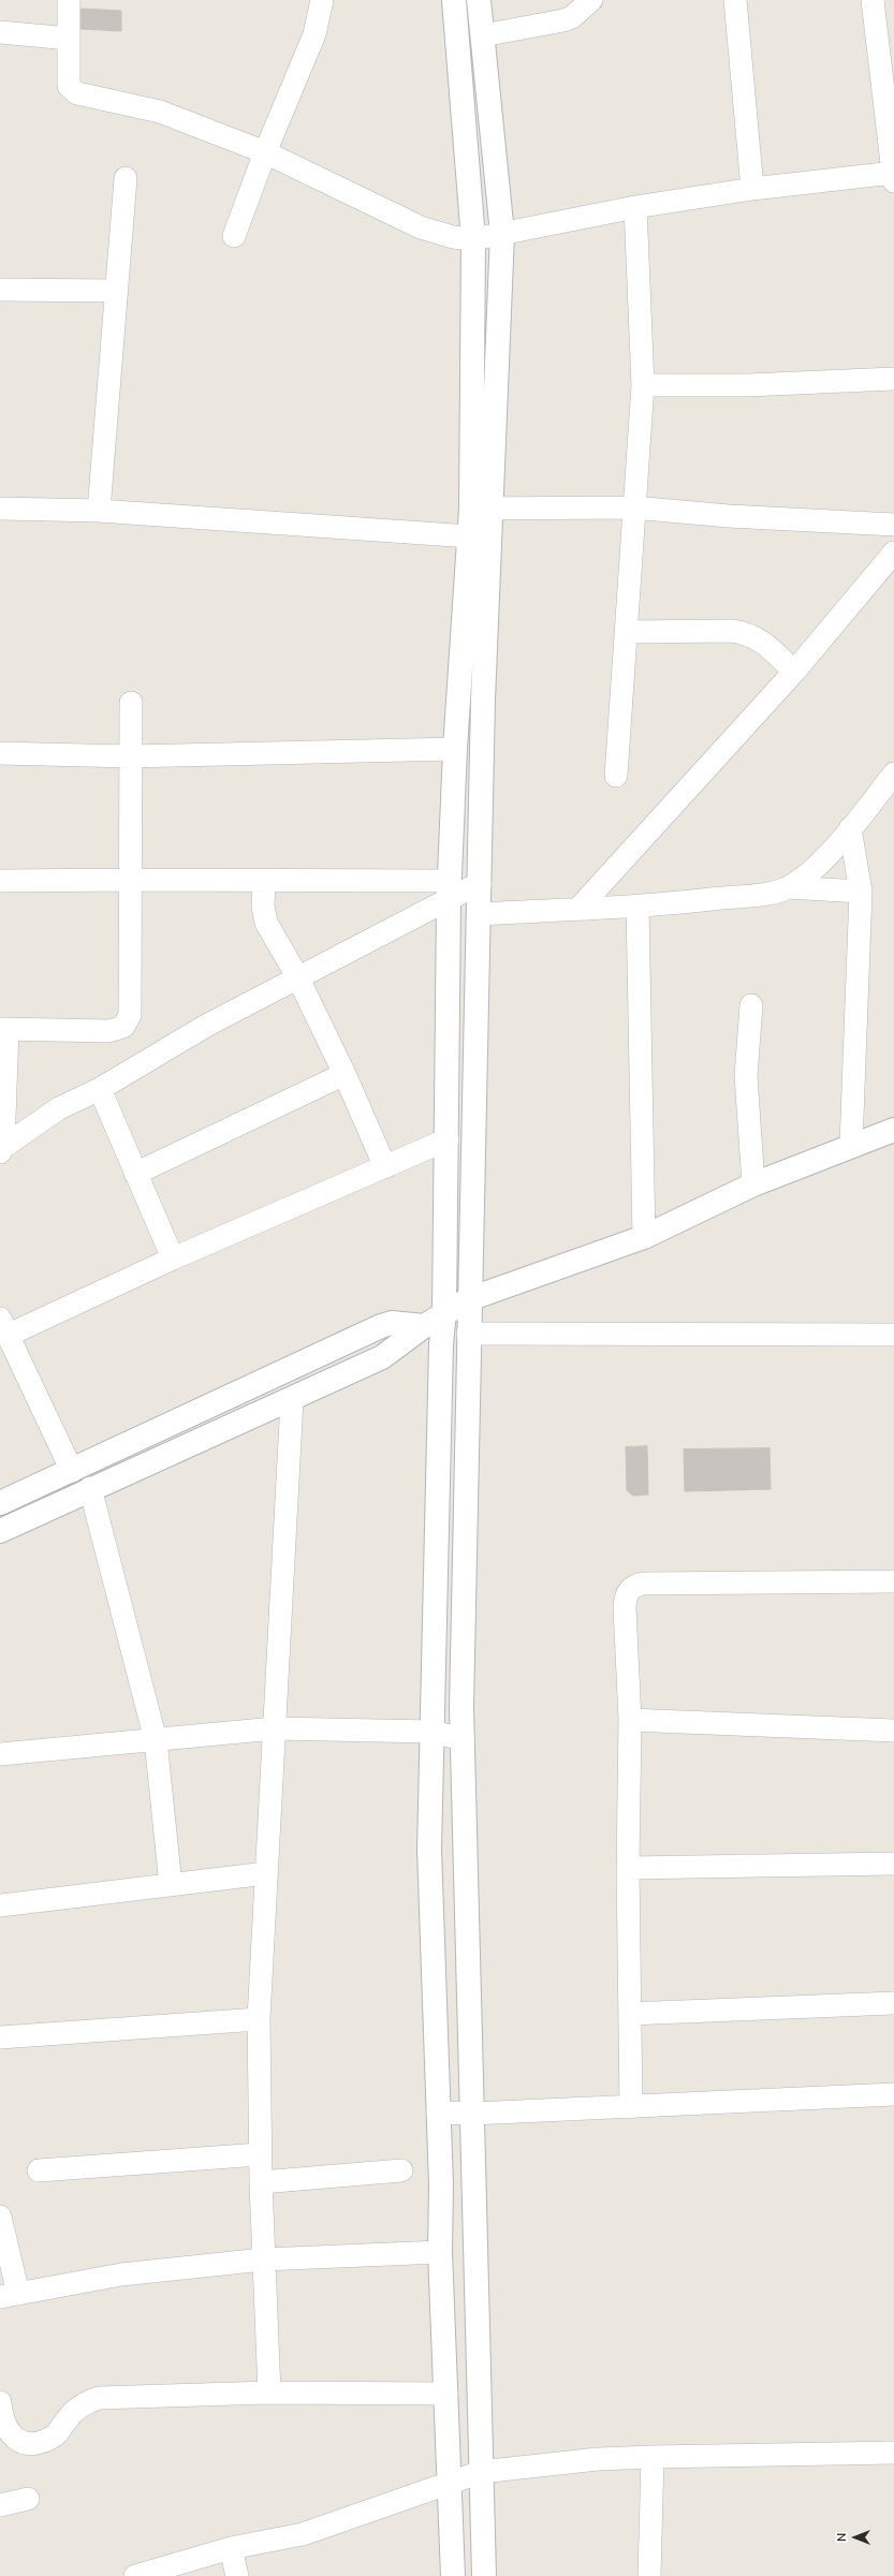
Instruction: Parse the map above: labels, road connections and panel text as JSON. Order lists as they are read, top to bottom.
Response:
{
  "north": "left"
}
